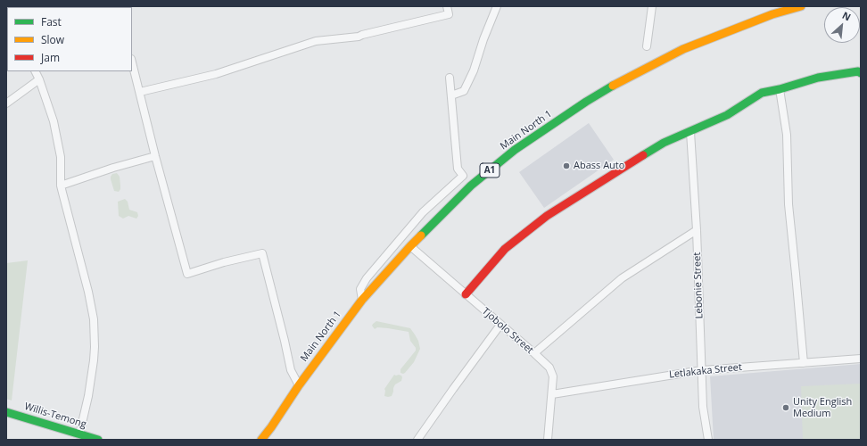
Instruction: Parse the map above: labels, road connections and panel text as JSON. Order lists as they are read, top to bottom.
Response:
{
  "streets": {
    "main road": ["Main North 1", "A1", "Willis-Temong"],
    "street": ["Lebonie Street", "Tjobolo Street", "Letlakaka Street"]
  },
  "crossings": [
    ["Main North 1", "Tjobolo Street"],
    ["Lebonie Street", "Letlakaka Street"],
    ["Tjobolo Street", "Letlakaka Street"]
  ],
  "places": ["Abass Auto", "Unity English Medium"],
  "legend": ["Fast", "Slow", "Jam"],
  "north": "top right"
}
